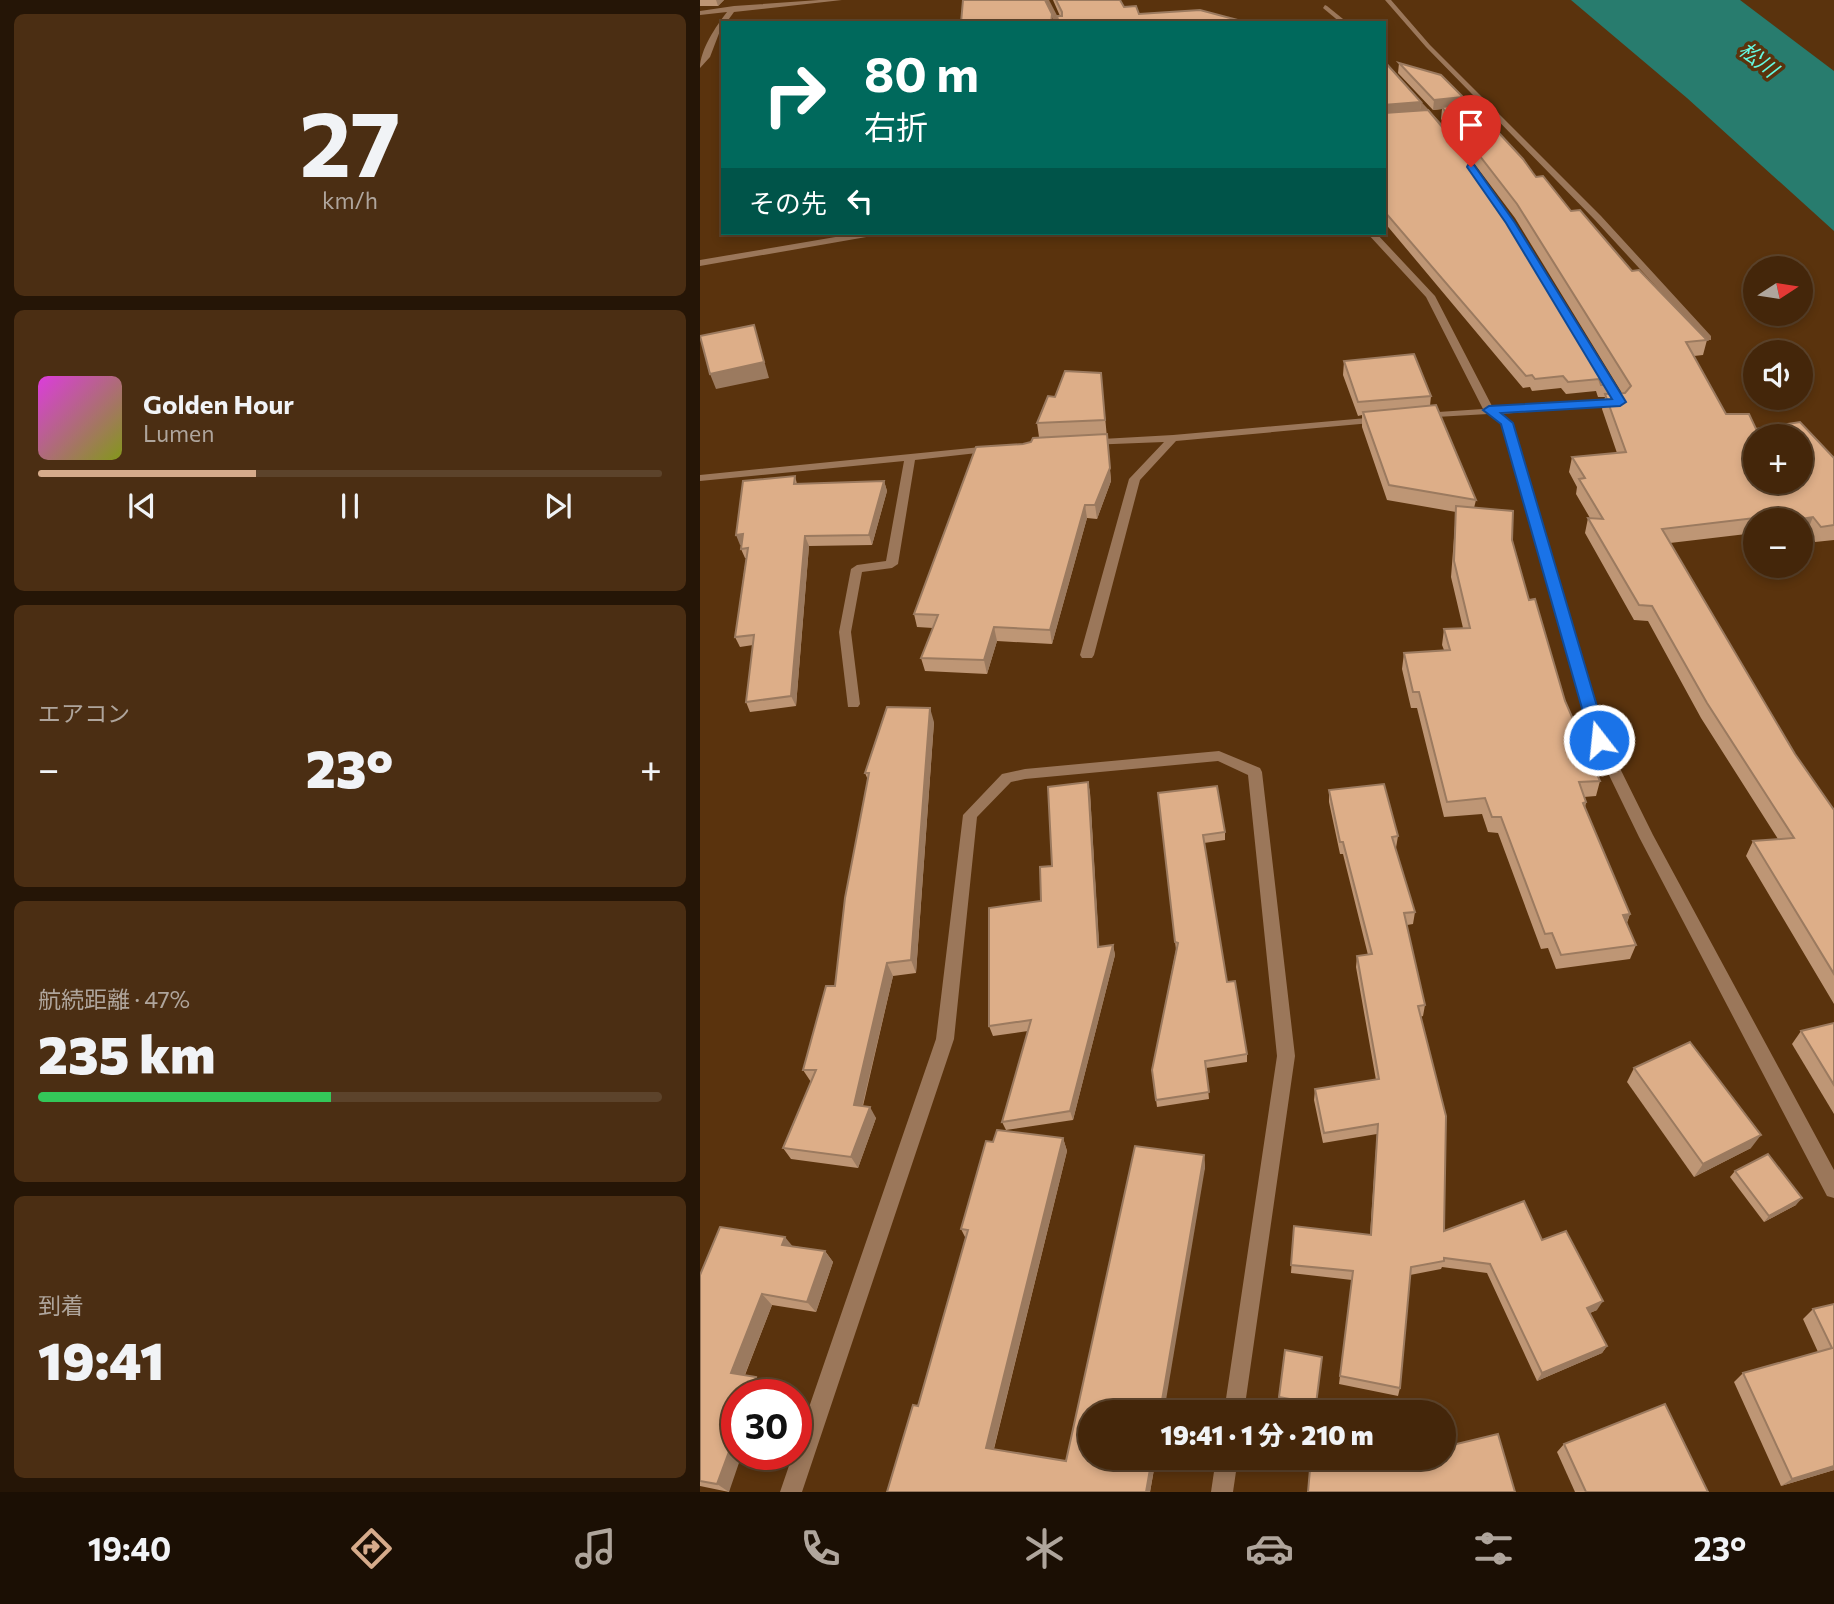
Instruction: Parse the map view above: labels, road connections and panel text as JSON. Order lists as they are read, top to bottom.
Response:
{
  "water": ["松川"],
  "north": "right",
  "page": {
    "tile": [
      ["27", "km/h"],
      "エアコン",
      ["航続距離 · 47%", "235 km"],
      ["到着", "19:41"]
    ],
    "turn": ["80 m", "右折"],
    "then": "その先",
    "map_buttons": ["+", "−"],
    "song": ["Golden Hour", "Lumen"],
    "heat": ["−", "23°", "+"],
    "limit": "30",
    "trip": "19:41 · 1 分 · 210 m",
    "tabs": ["19:40", "23°"]
  }
}
